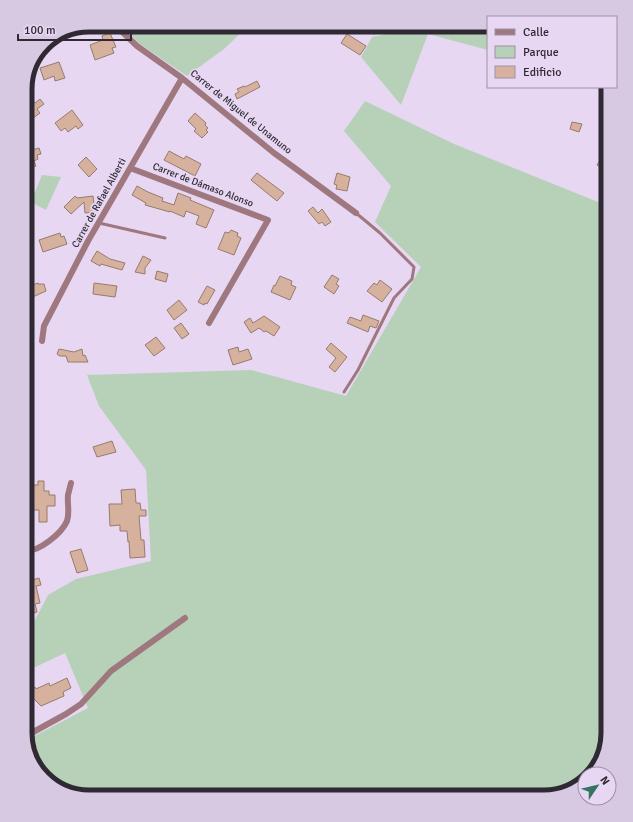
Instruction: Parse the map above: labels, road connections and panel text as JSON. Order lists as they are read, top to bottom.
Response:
{
  "streets": {
    "street": ["Carrer de Miguel de Unamuno", "Carrer de Dámaso Alonso", "Carrer de Rafael Alberti"]
  },
  "crossings": [
    ["Carrer de Miguel de Unamuno", "Carrer de Rafael Alberti"],
    ["Carrer de Dámaso Alonso", "Carrer de Rafael Alberti"]
  ],
  "legend": ["Calle", "Parque", "Edificio"],
  "scale_bar": "100 m",
  "north": "top right"
}
